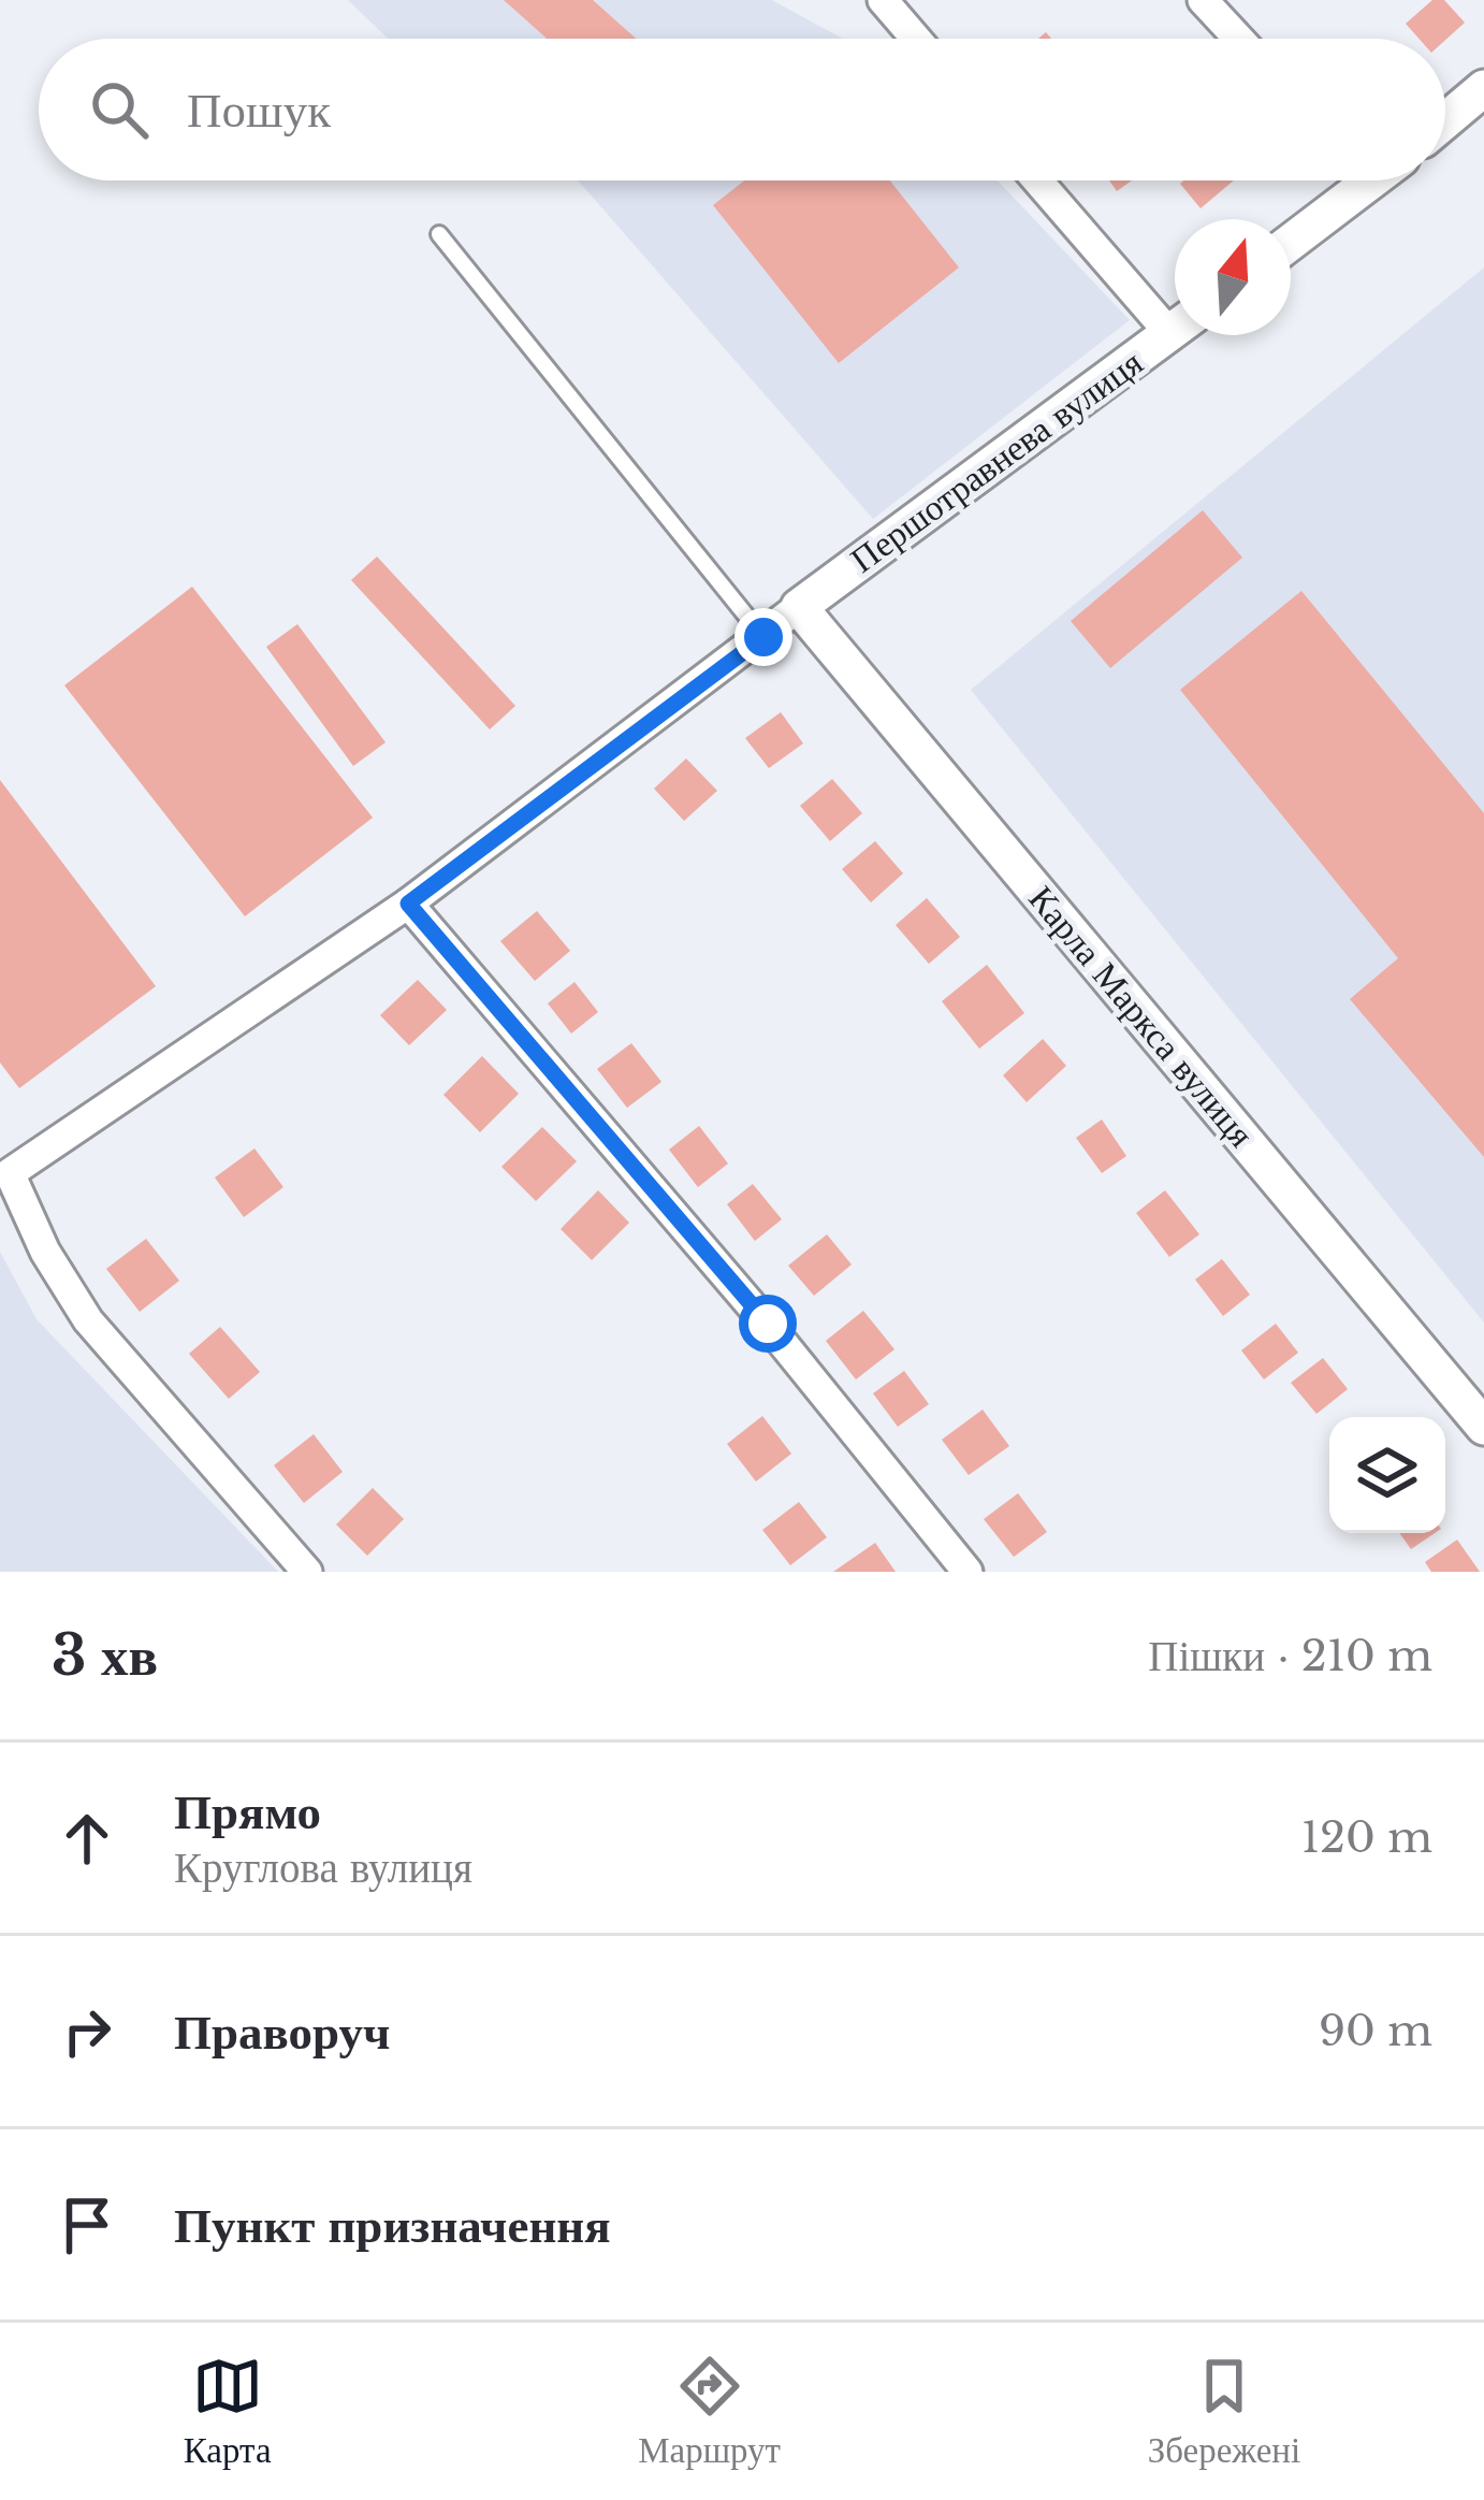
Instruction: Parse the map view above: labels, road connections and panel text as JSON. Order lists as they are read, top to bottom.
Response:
{
  "streets": {
    "street": ["Першотравнева вулиця", "Карла Маркса вулиця"]
  },
  "crossings": [
    ["Першотравнева вулиця", "Карла Маркса вулиця"]
  ],
  "north": "top",
  "page": {
    "search": "Пошук",
    "heading": ["3 хв", "Пішки · 210 m"],
    "list": [
      ["Прямо", "Круглова вулиця", "120 m"],
      ["Праворуч", "90 m"],
      "Пункт призначення"
    ],
    "nav": ["Карта", "Маршрут", "Збережені"]
  }
}
